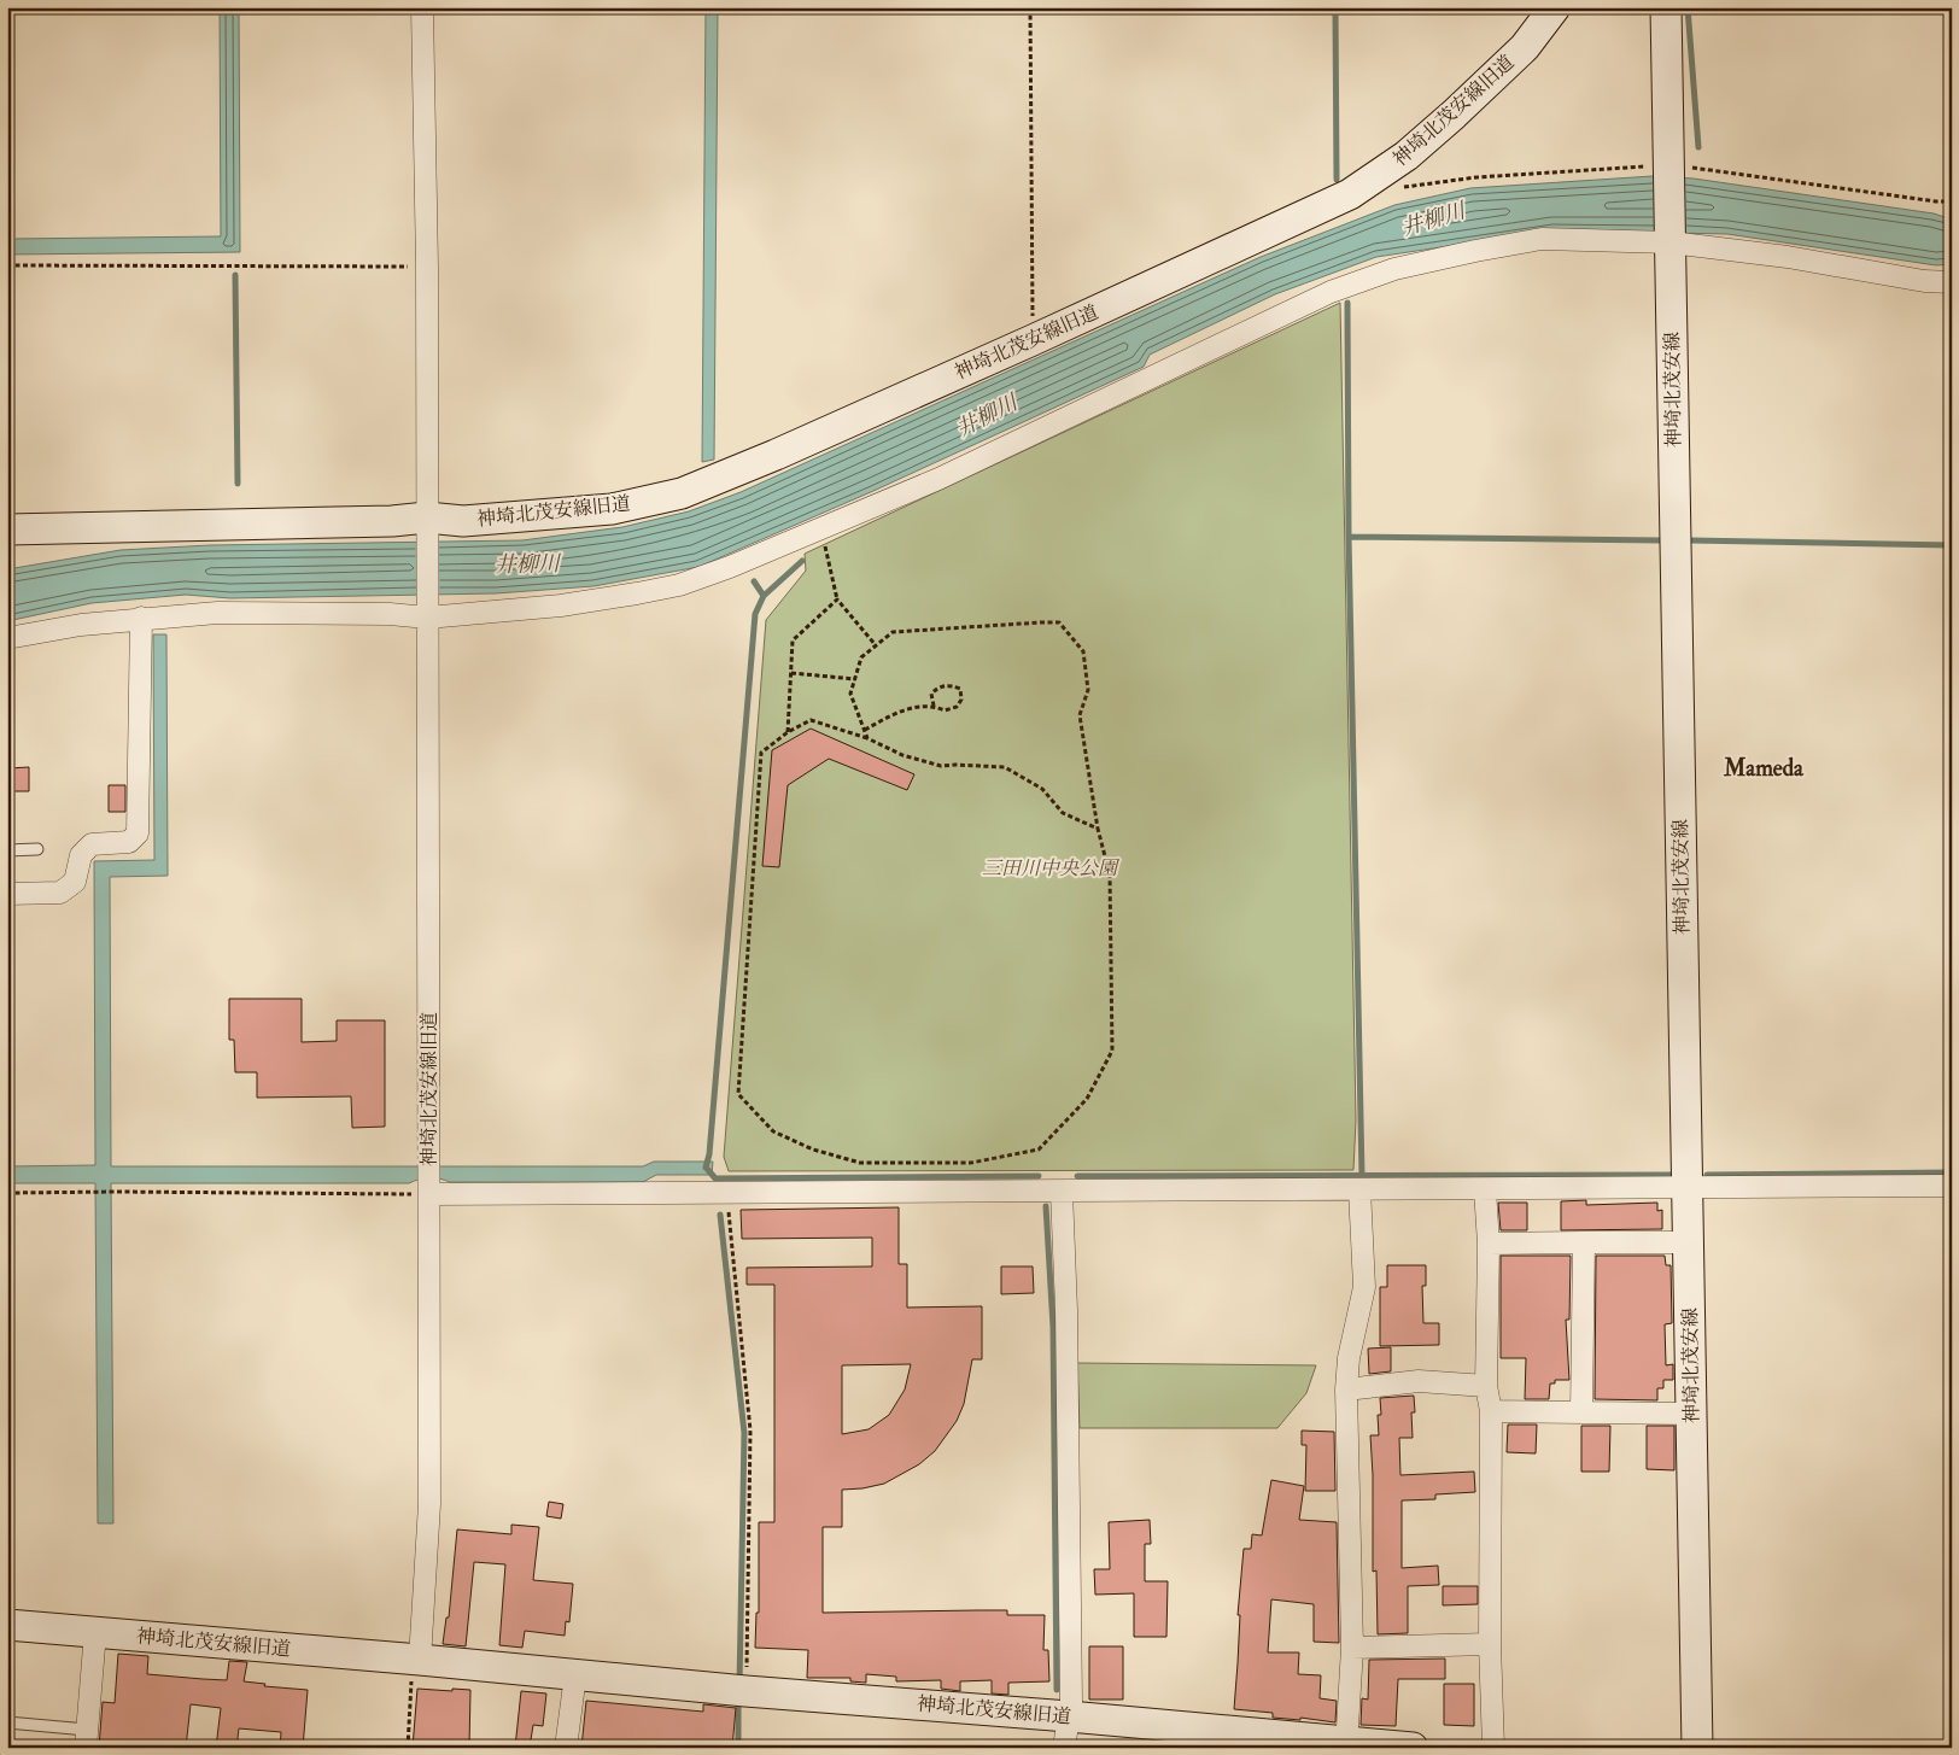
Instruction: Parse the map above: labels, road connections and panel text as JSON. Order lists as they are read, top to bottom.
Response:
{
  "streets": {
    "street": ["神埼北茂安線旧道", "神埼北茂安線"]
  },
  "districts": ["Mameda"],
  "water": ["井柳川"],
  "parks": ["三田川中央公園"]
}
